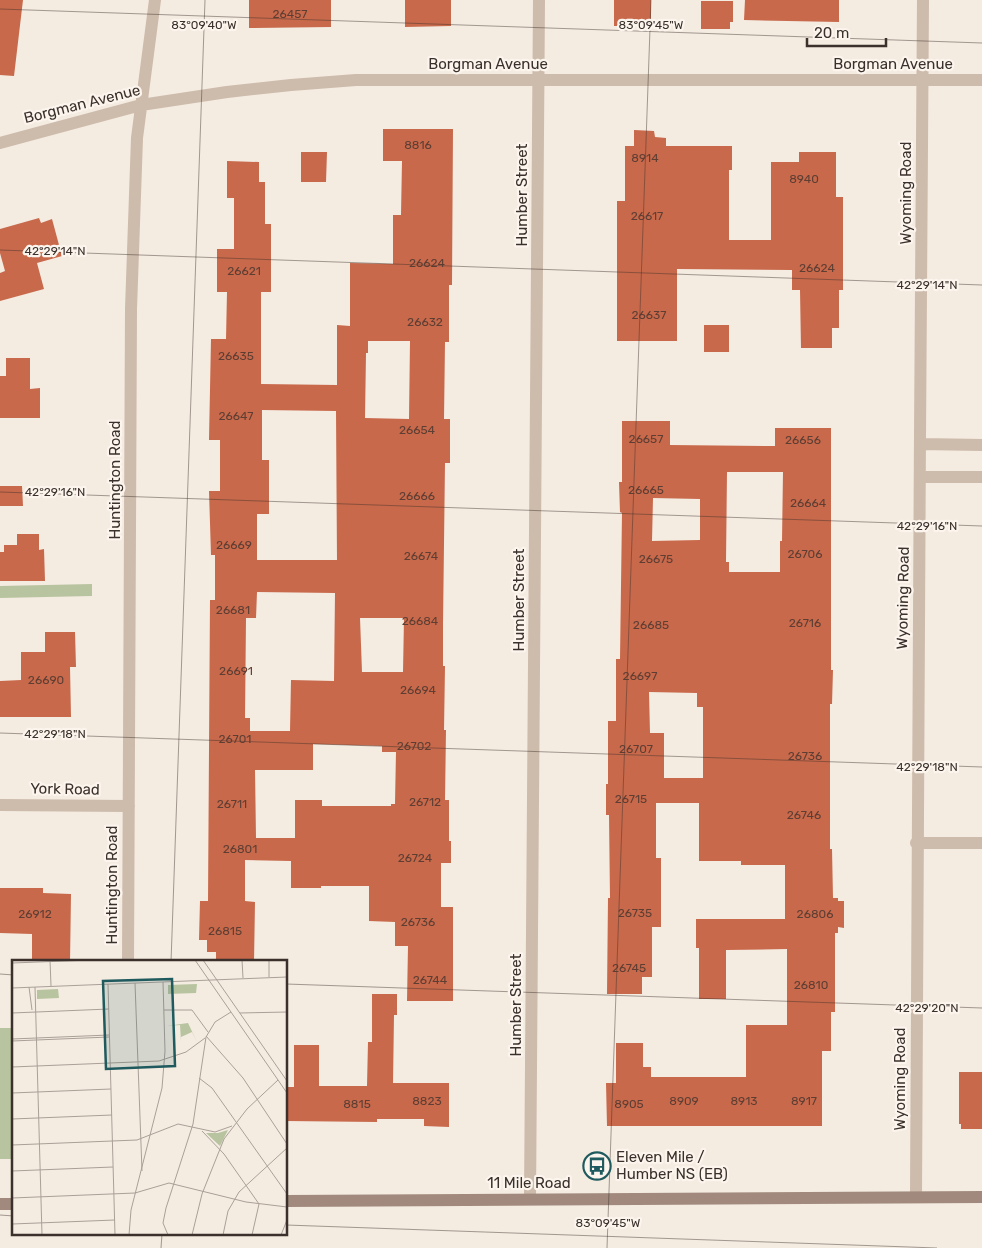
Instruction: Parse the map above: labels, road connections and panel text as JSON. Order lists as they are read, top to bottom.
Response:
{
  "streets": {
    "main road": ["11 Mile Road"],
    "street": [
      "Borgman Avenue",
      "Wyoming Road",
      "Humber Street",
      "Huntington Road",
      "York Road"
    ]
  },
  "crossings": [
    ["Borgman Avenue", "Wyoming Road"],
    ["Borgman Avenue", "Humber Street"],
    ["Borgman Avenue", "Huntington Road"],
    ["Wyoming Road", "11 Mile Road"],
    ["Humber Street", "11 Mile Road"],
    ["Huntington Road", "York Road"]
  ],
  "places": {
    "bus stop": ["Eleven Mile / Humber NS (EB)"]
  },
  "house_numbers": [
    "26457",
    "8816",
    "8914",
    "8940",
    "26617",
    "26624",
    "26624",
    "26621",
    "26637",
    "26632",
    "26635",
    "26647",
    "26654",
    "26657",
    "26656",
    "26665",
    "26666",
    "26664",
    "26669",
    "26706",
    "26674",
    "26675",
    "26681",
    "26684",
    "26716",
    "26685",
    "26691",
    "26697",
    "26690",
    "26694",
    "26701",
    "26702",
    "26707",
    "26736",
    "26715",
    "26712",
    "26711",
    "26746",
    "26801",
    "26724",
    "26735",
    "26912",
    "26806",
    "26736",
    "26815",
    "26745",
    "26744",
    "26810",
    "8823",
    "8909",
    "8913",
    "8917",
    "8815",
    "8905"
  ],
  "scale_bar": "20 m",
  "coordinates": [
    "83°09'40\"W",
    "83°09'45\"W",
    "42°29'14\"N",
    "42°29'16\"N",
    "42°29'18\"N",
    "42°29'20\"N"
  ]
}
